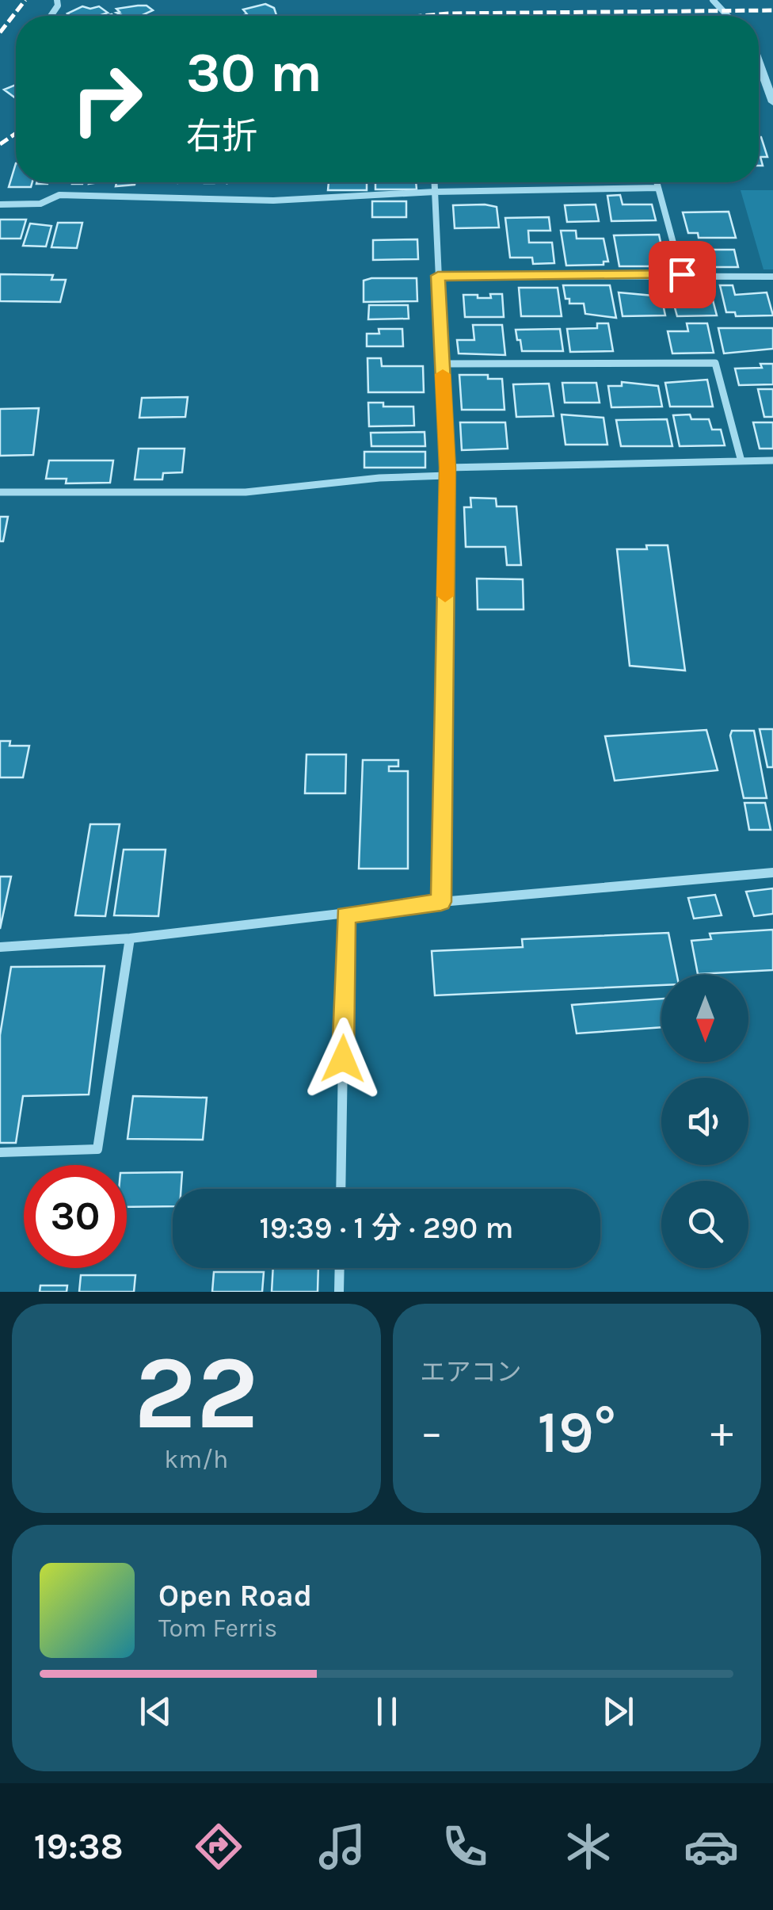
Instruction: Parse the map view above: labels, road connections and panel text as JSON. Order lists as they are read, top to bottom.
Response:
{
  "north": "bottom",
  "page": {
    "turn": ["30 m", "右折"],
    "limit": "30",
    "trip": "19:39 · 1 分 · 290 m",
    "tile": [
      ["22", "km/h"],
      "エアコン"
    ],
    "heat": ["−", "19°", "+"],
    "song": ["Open Road", "Tom Ferris"],
    "tabs": "19:38"
  }
}
